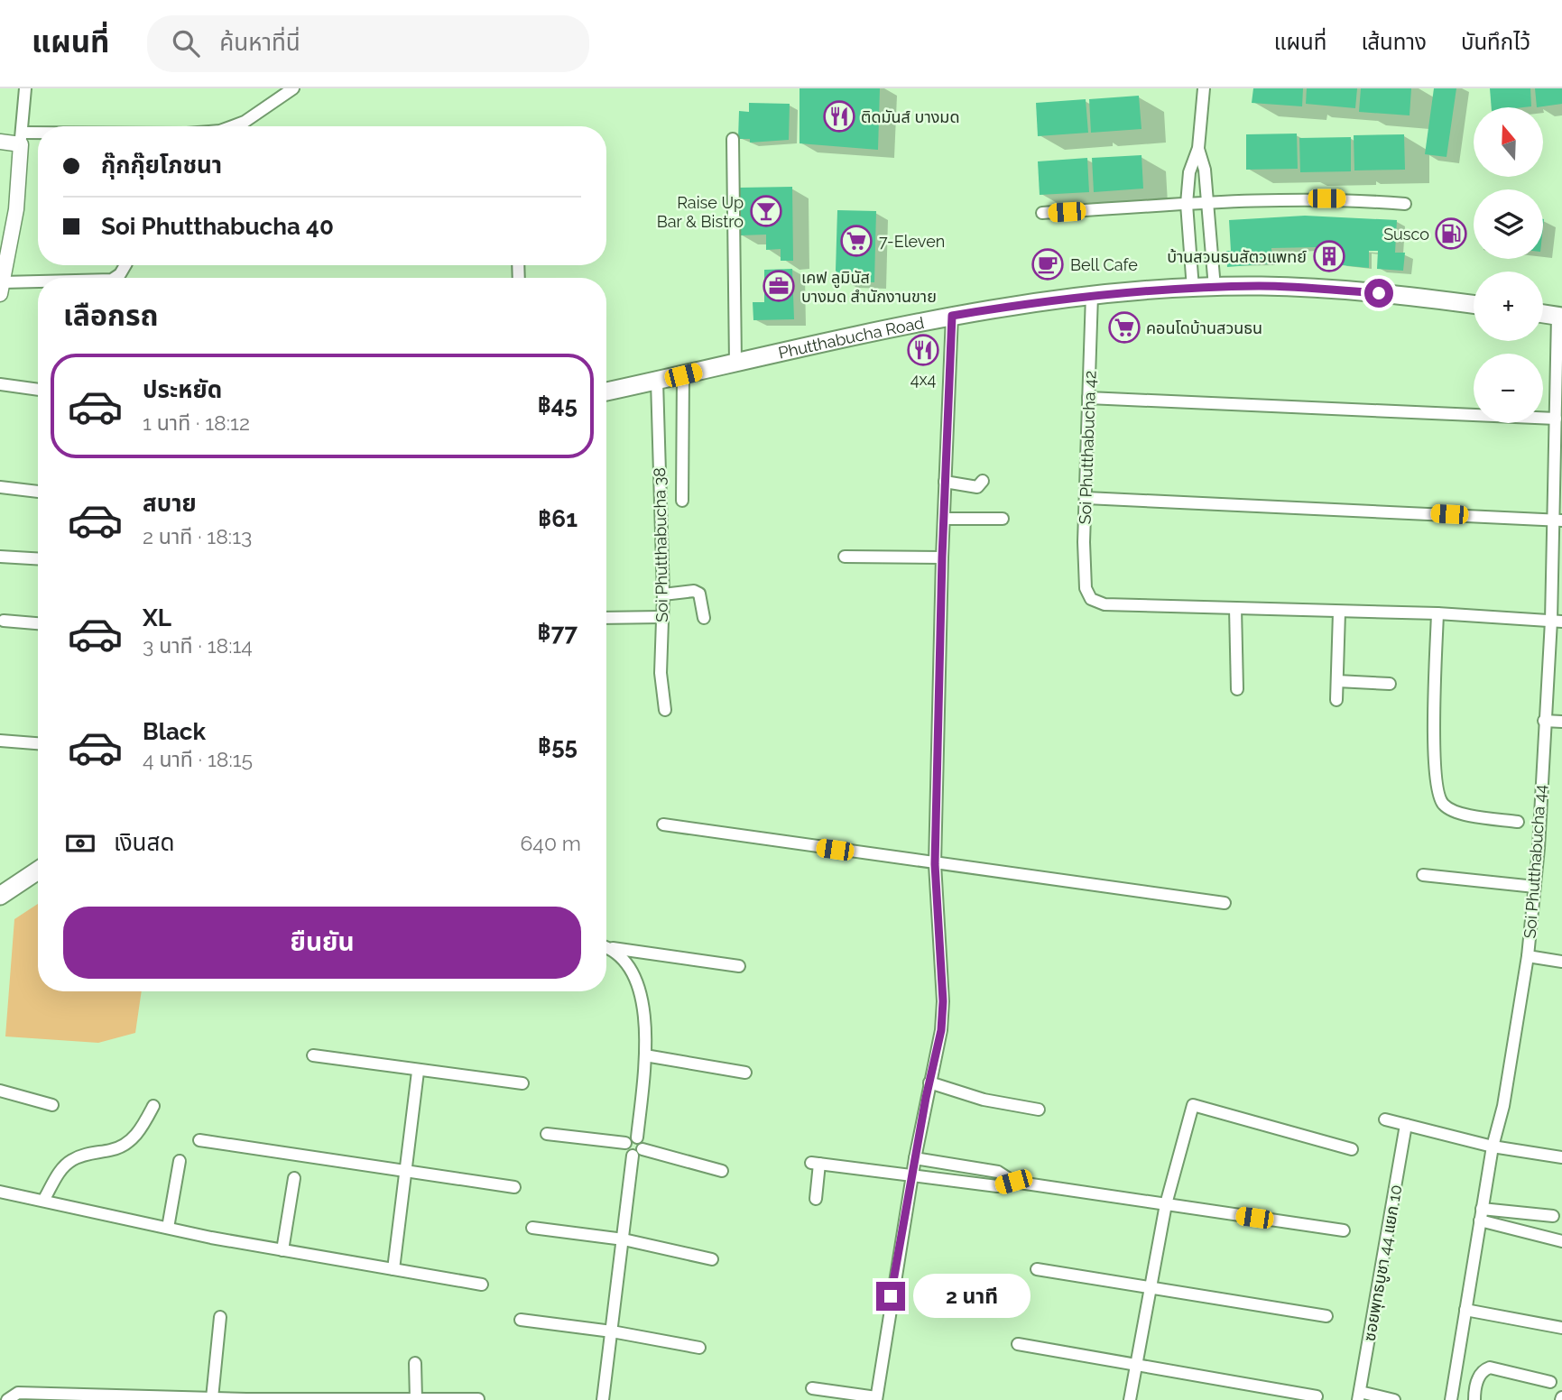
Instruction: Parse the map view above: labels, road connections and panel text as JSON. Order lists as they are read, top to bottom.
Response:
{
  "streets": {
    "main road": ["Phutthabucha Road"],
    "street": [
      "Soi Phutthabucha 42",
      "Soi Phutthabucha 38",
      "Soi Phutthabucha 44",
      "ซอยพุทธบูชา 44 แยก 10"
    ]
  },
  "crossings": [
    ["Phutthabucha Road", "Soi Phutthabucha 42"],
    ["Phutthabucha Road", "Soi Phutthabucha 38"]
  ],
  "places": {
    "restaurant": ["ติดมันส์ บางมด", "4x4"],
    "bar": ["Raise Up Bar & Bistro"],
    "fuel station": ["Susco"],
    "supermarket": ["7-Eleven", "คอนโดบ้านสวนธน"],
    "building": ["บ้านสวนธนสัตวแพทย์"],
    "cafe": ["Bell Cafe"],
    "office": ["เคฟ ลูมินัส บางมด สำนักงานขาย"]
  },
  "north": "top",
  "page": {
    "header": "แผนที่",
    "search": "ค้นหาที่นี่",
    "nav": ["แผนที่", "เส้นทาง", "บันทึกไว้"],
    "map_buttons": ["+", "−"],
    "banner": ["กุ๊กกุ๊ยโภชนา", "Soi Phutthabucha 40"],
    "heading": "เลือกรถ",
    "list": [
      {
        "name": "ประหยัด",
        "note": "1 นาที · 18:12",
        "value": "฿45"
      },
      {
        "name": "สบาย",
        "note": "2 นาที · 18:13",
        "value": "฿61"
      },
      {
        "name": "XL",
        "note": "3 นาที · 18:14",
        "value": "฿77"
      },
      {
        "name": "Black",
        "note": "4 นาที · 18:15",
        "value": "฿55"
      }
    ],
    "pay": ["เงินสด", "640 m"],
    "buttons": "ยืนยัน",
    "bubble": "2 นาที"
  }
}
